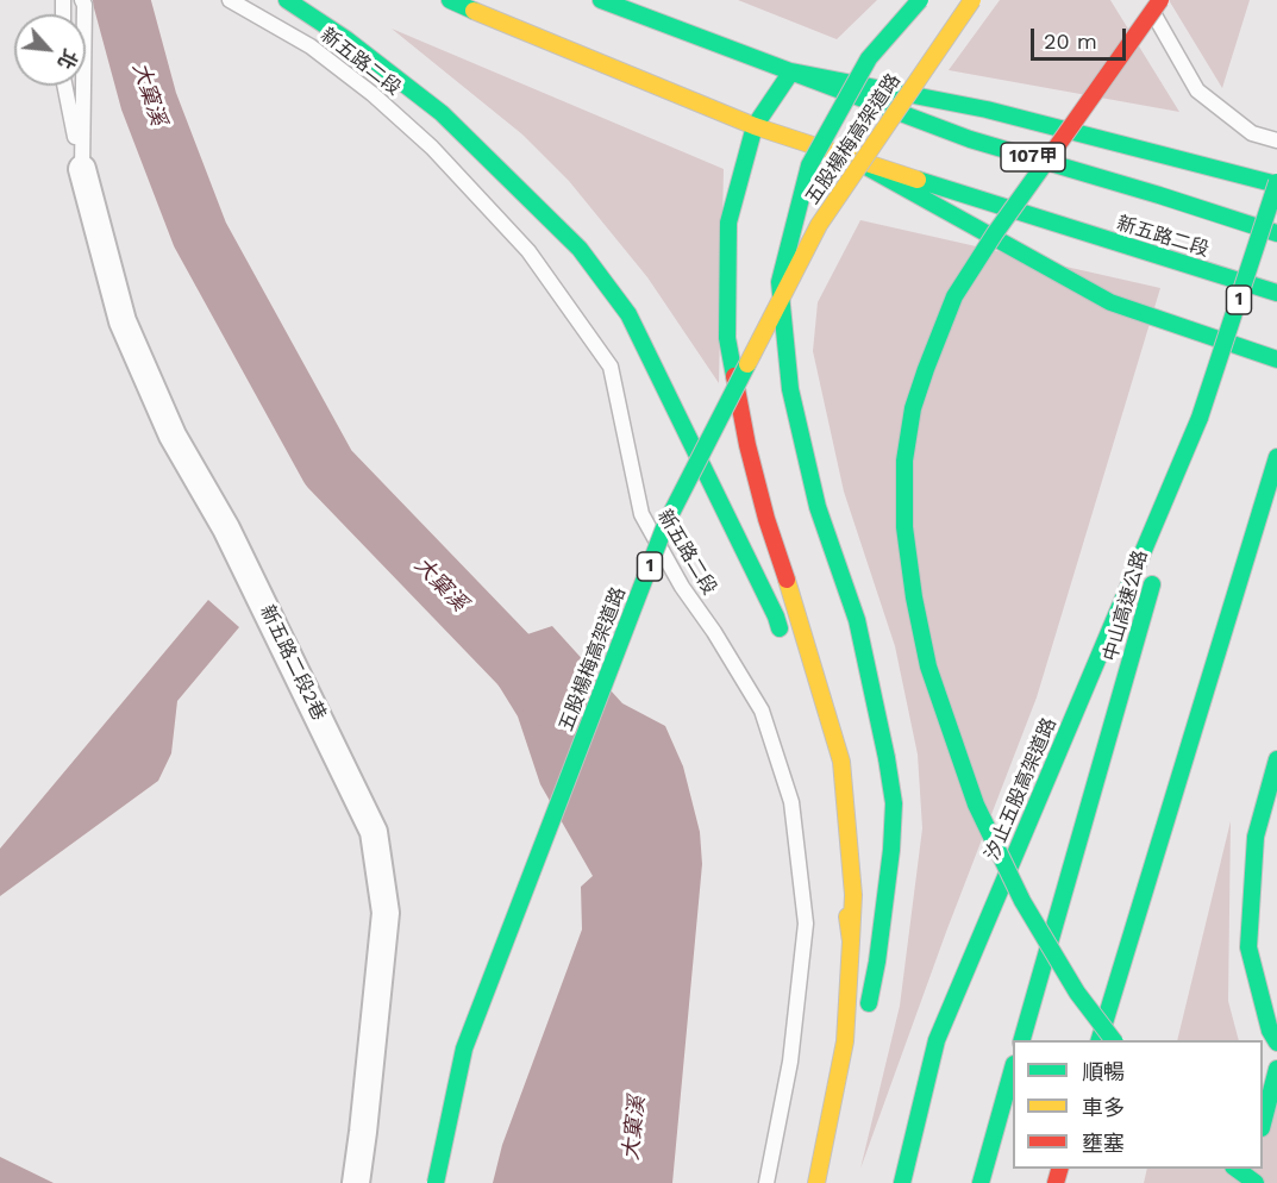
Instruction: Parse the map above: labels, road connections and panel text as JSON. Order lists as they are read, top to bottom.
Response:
{
  "streets": {
    "main road": [
      "新五路二段",
      "五股楊梅高架道路",
      "107甲",
      "1",
      "中山高速公路",
      "汐止五股高架道路"
    ],
    "street": ["新五路二段2巷"]
  },
  "crossings": [
    ["中山高速公路", "汐止五股高架道路"]
  ],
  "water": ["大窠溪"],
  "legend": ["順暢", "車多", "壅塞"],
  "scale_bar": "20 m",
  "north": "bottom right"
}
